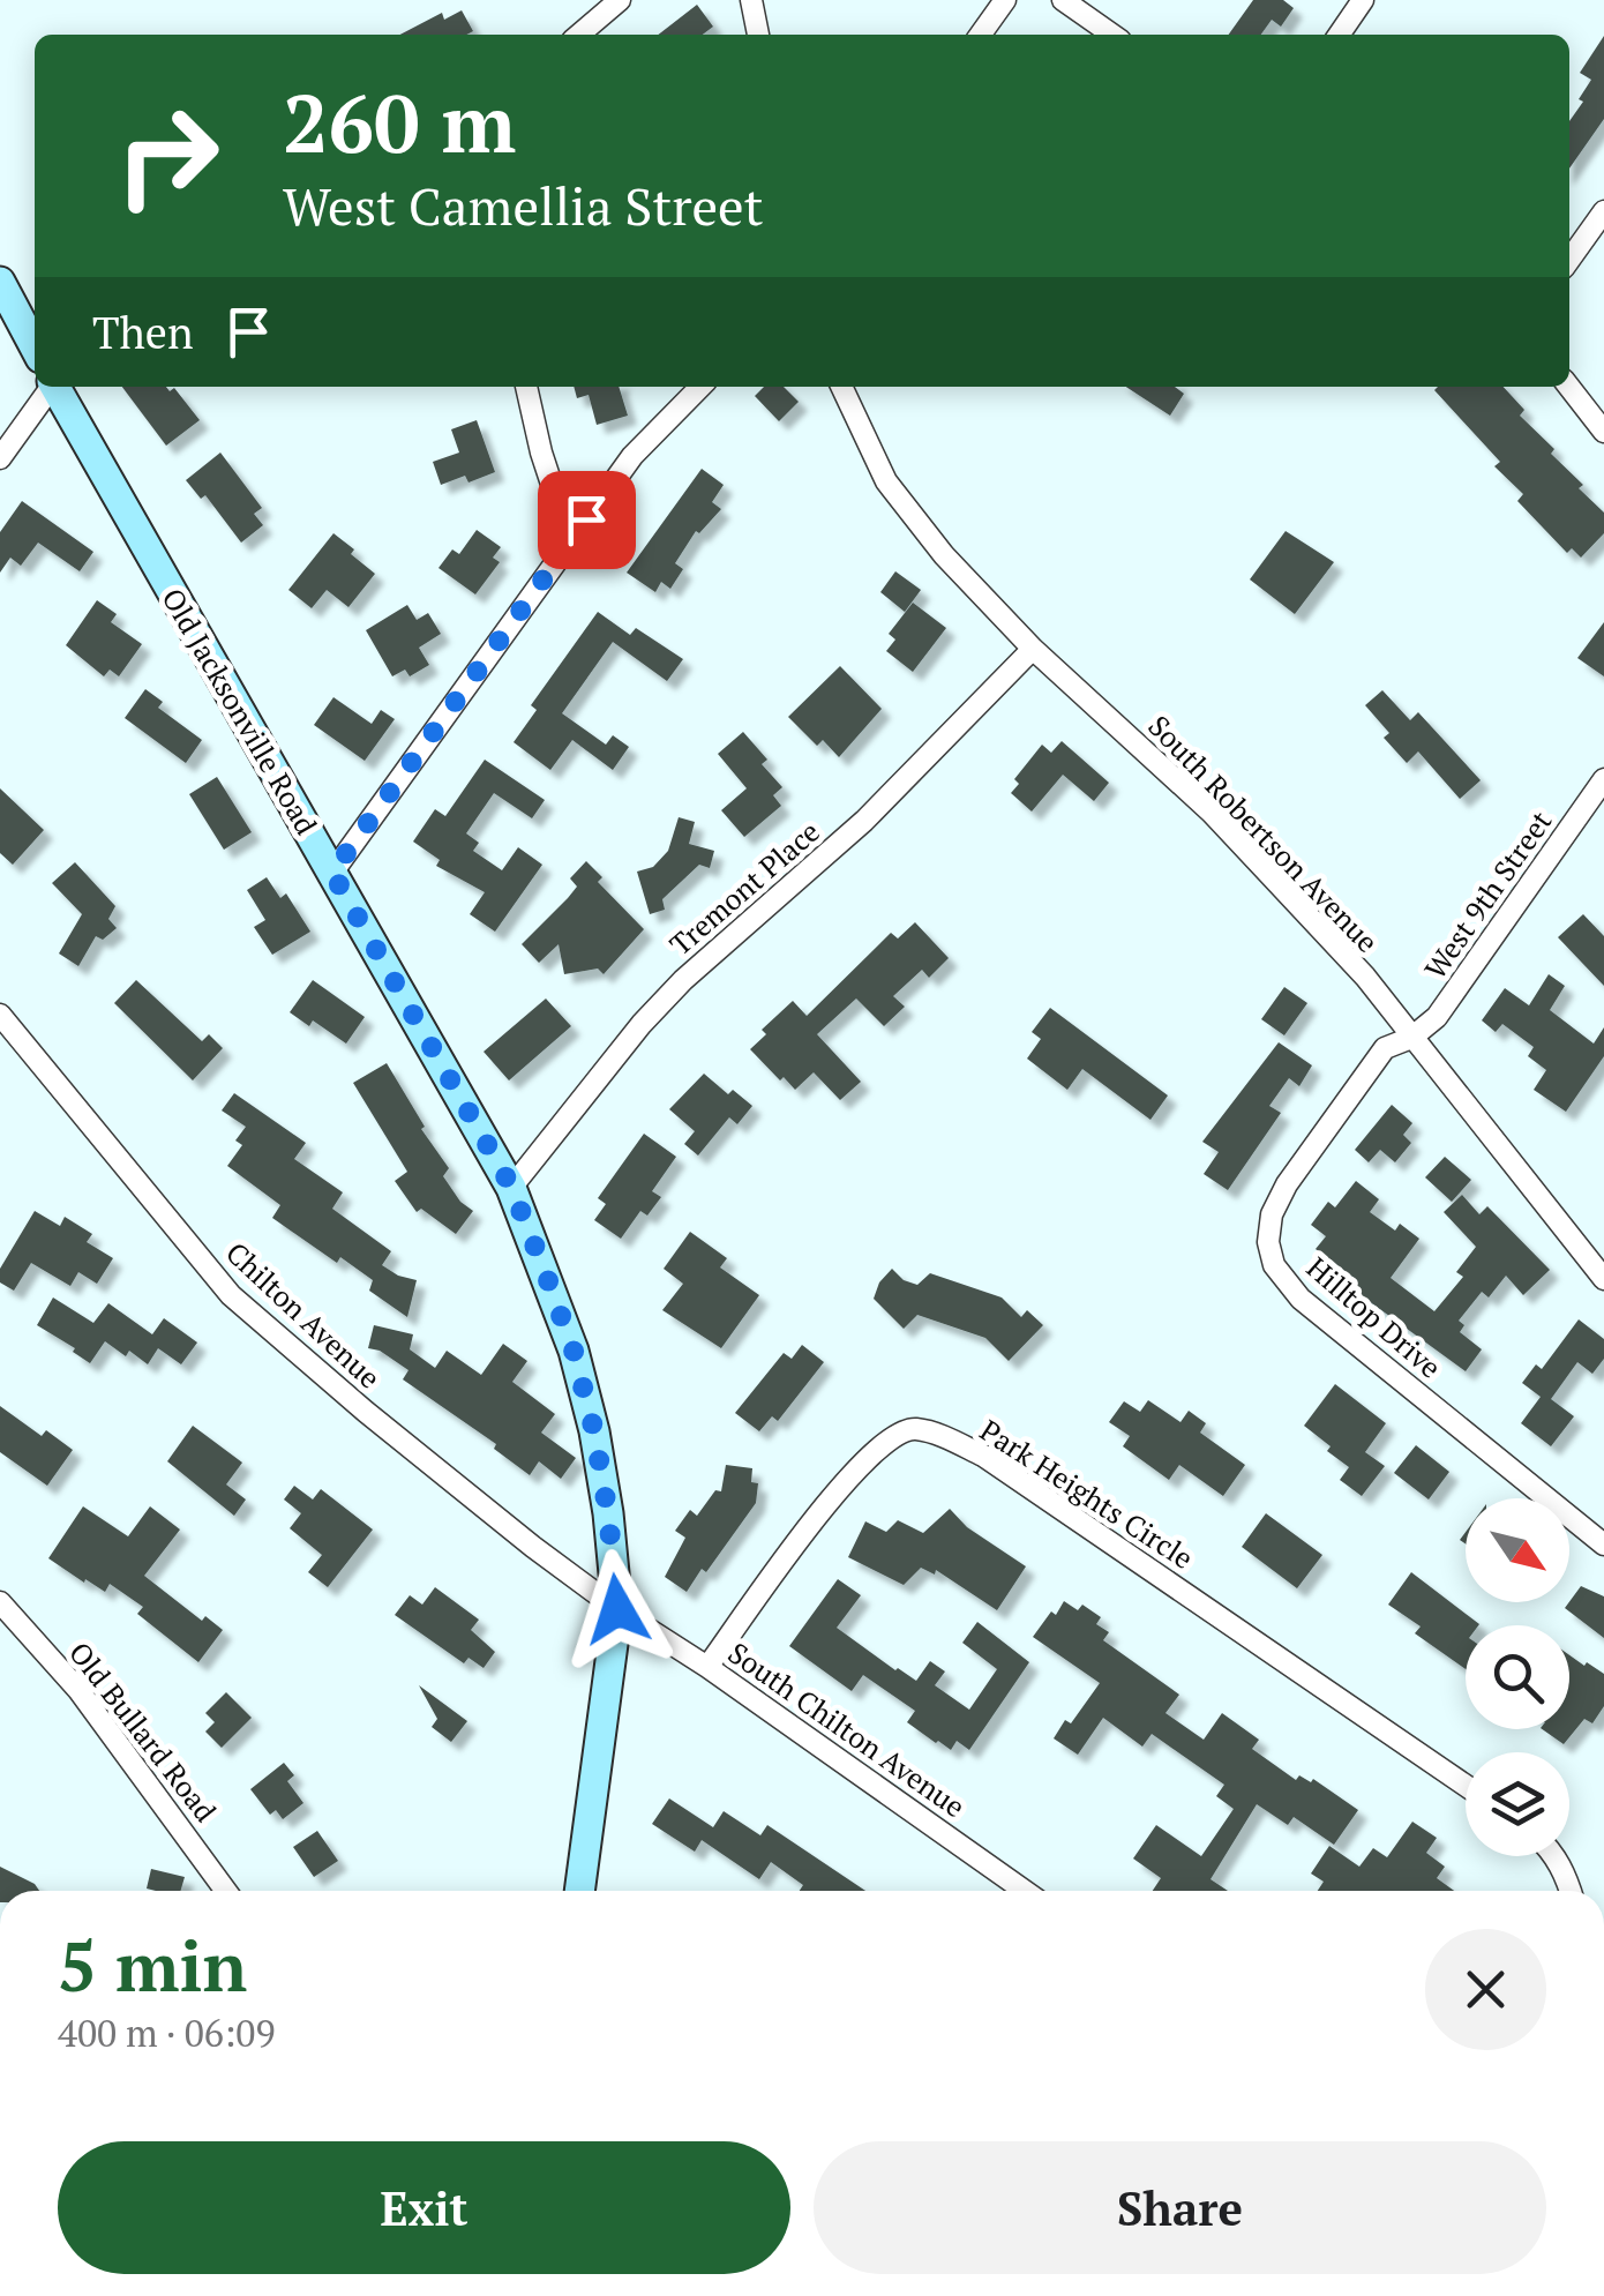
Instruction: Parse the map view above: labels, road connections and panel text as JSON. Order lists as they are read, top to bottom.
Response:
{
  "streets": {
    "main road": ["Old Jacksonville Road"],
    "street": [
      "South Robertson Avenue",
      "Tremont Place",
      "West 9th Street",
      "Chilton Avenue",
      "Hilltop Drive",
      "Park Heights Circle",
      "South Chilton Avenue",
      "Old Bullard Road"
    ]
  },
  "crossings": [
    ["Old Jacksonville Road", "Tremont Place"],
    ["Old Jacksonville Road", "Chilton Avenue"],
    ["Old Jacksonville Road", "South Chilton Avenue"],
    ["South Robertson Avenue", "Tremont Place"],
    ["South Robertson Avenue", "West 9th Street"],
    ["South Robertson Avenue", "Hilltop Drive"],
    ["West 9th Street", "Hilltop Drive"],
    ["Chilton Avenue", "South Chilton Avenue"],
    ["Park Heights Circle", "South Chilton Avenue"]
  ],
  "north": "bottom right",
  "page": {
    "turn": ["260 m", "West Camellia Street"],
    "then": "Then",
    "heading": ["5 min", "400 m · 06:09"],
    "buttons": ["Exit", "Share"]
  }
}
